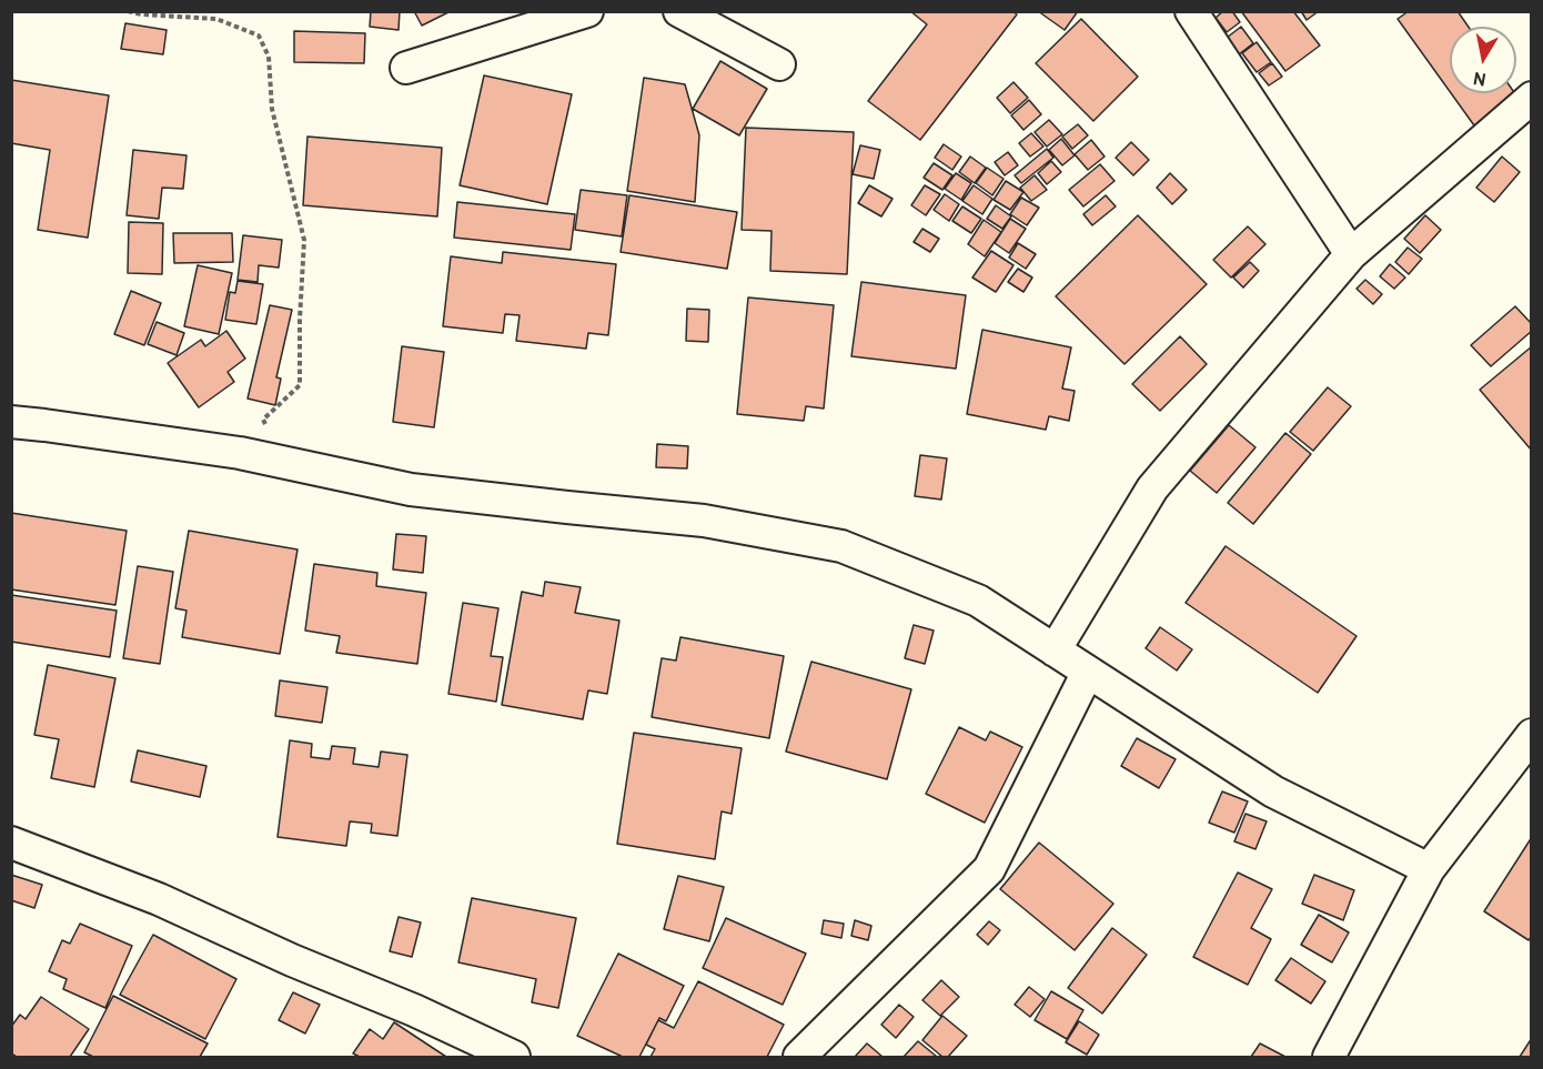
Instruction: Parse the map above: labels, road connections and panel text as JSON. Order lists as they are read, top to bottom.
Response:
{
  "north": "bottom"
}
